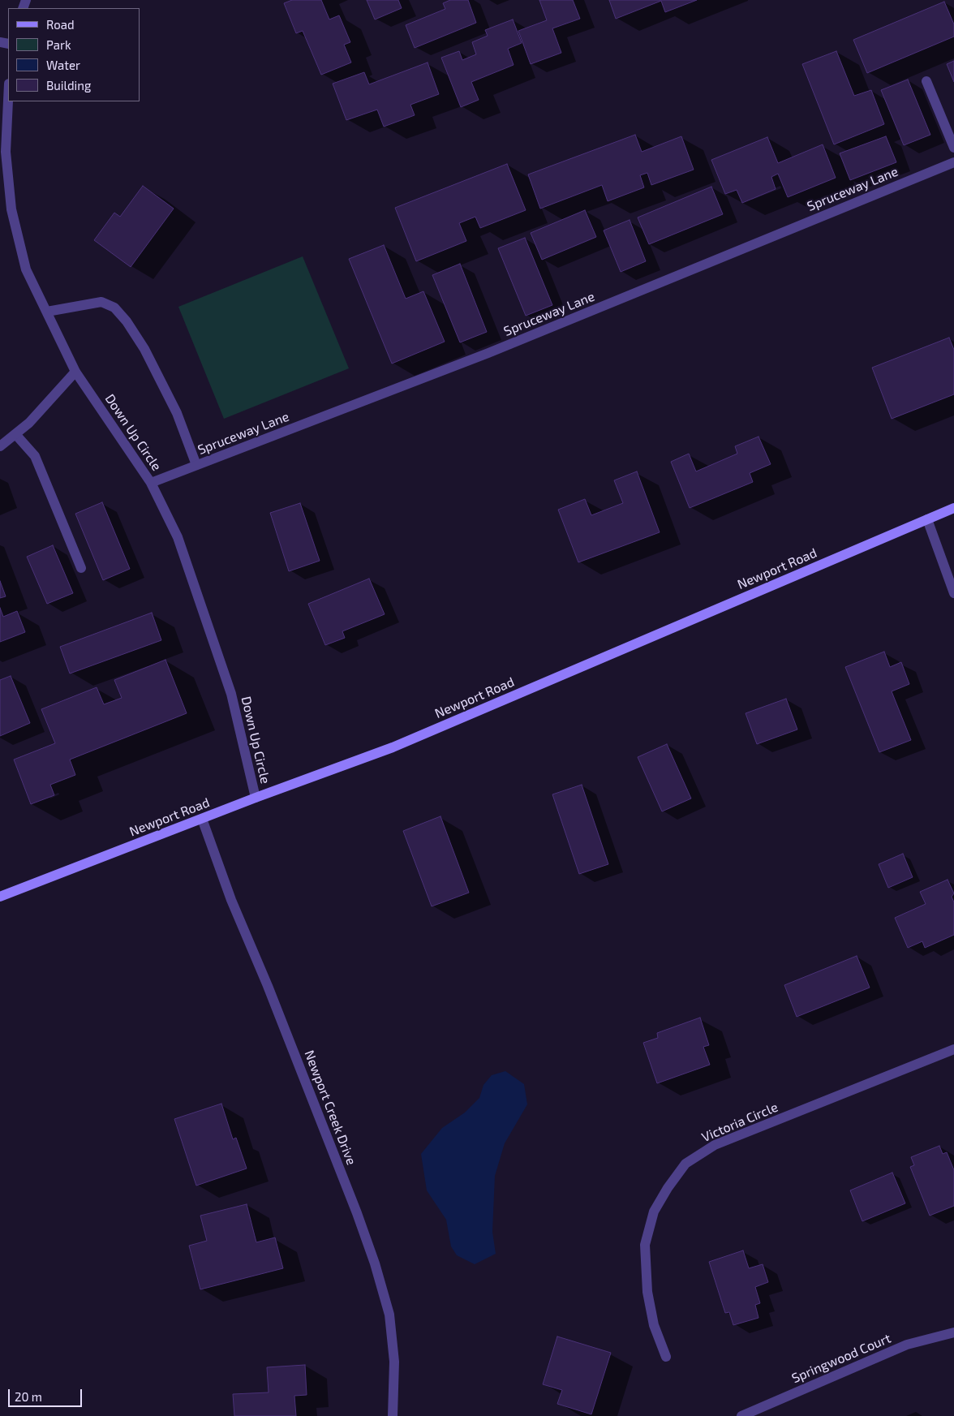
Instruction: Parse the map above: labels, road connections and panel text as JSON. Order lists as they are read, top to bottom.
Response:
{
  "streets": {
    "street": [
      "Spruceway Lane",
      "Down Up Circle",
      "Newport Road",
      "Newport Creek Drive",
      "Victoria Circle",
      "Springwood Court"
    ]
  },
  "crossings": [
    ["Spruceway Lane", "Down Up Circle"],
    ["Down Up Circle", "Newport Road"],
    ["Newport Road", "Newport Creek Drive"]
  ],
  "legend": [
    "Road",
    "Park",
    "Water",
    "Building"
  ],
  "scale_bar": "20 m"
}
